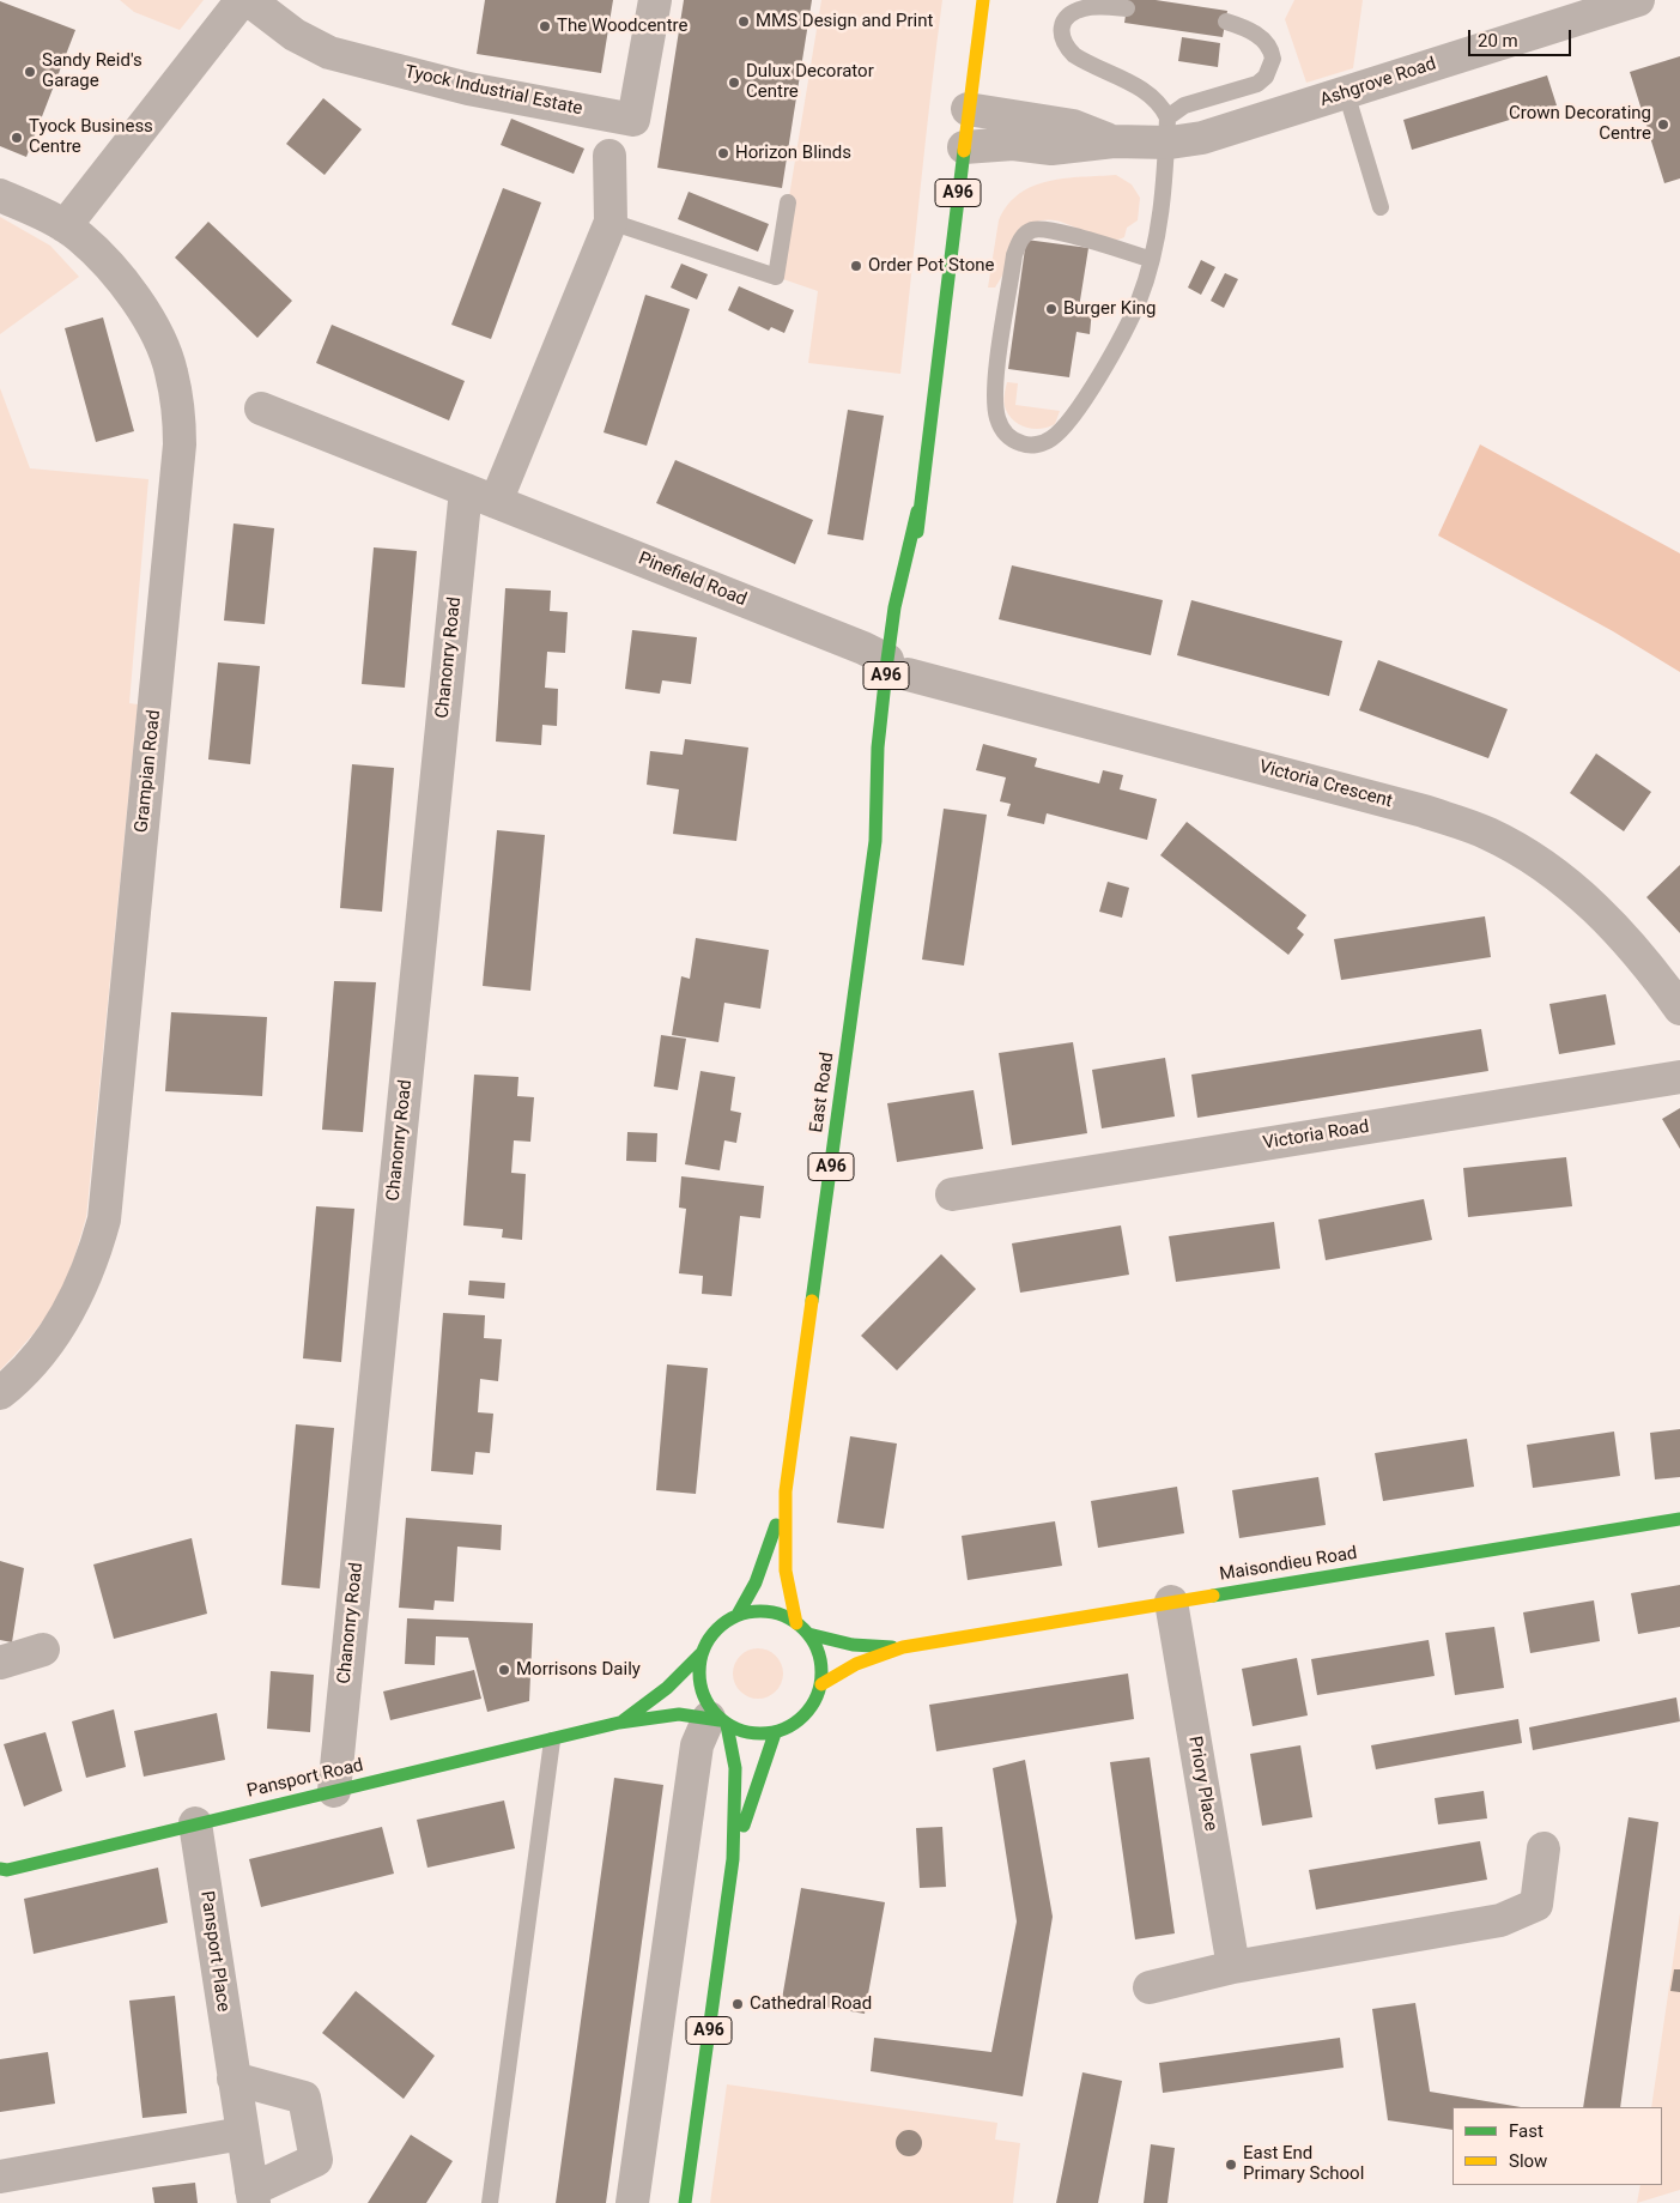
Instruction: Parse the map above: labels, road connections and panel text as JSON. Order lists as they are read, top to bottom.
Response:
{
  "streets": {
    "main road": [
      "A96",
      "East Road",
      "Maisondieu Road",
      "Pansport Road"
    ],
    "street": [
      "Ashgrove Road",
      "Tyock Industrial Estate",
      "Pinefield Road",
      "Chanonry Road",
      "Grampian Road",
      "Victoria Crescent",
      "Victoria Road",
      "Priory Place",
      "Pansport Place"
    ]
  },
  "crossings": [
    ["Ashgrove Road", "A96"],
    ["A96", "Pinefield Road"],
    ["A96", "Victoria Crescent"],
    ["A96", "East Road"],
    ["Pinefield Road", "Chanonry Road"],
    ["Pinefield Road", "Victoria Crescent"],
    ["Chanonry Road", "Pansport Road"],
    ["Maisondieu Road", "Priory Place"],
    ["Pansport Road", "Pansport Place"]
  ],
  "places": [
    "MMS Design and Print",
    "The Woodcentre",
    "Sandy Reid's Garage",
    "Dulux Decorator Centre",
    "Crown Decorating Centre",
    "Tyock Business Centre",
    "Horizon Blinds",
    "Order Pot Stone",
    "Burger King",
    "Morrisons Daily",
    "Cathedral Road",
    "East End Primary School"
  ],
  "legend": ["Fast", "Slow"],
  "scale_bar": "20 m"
}
